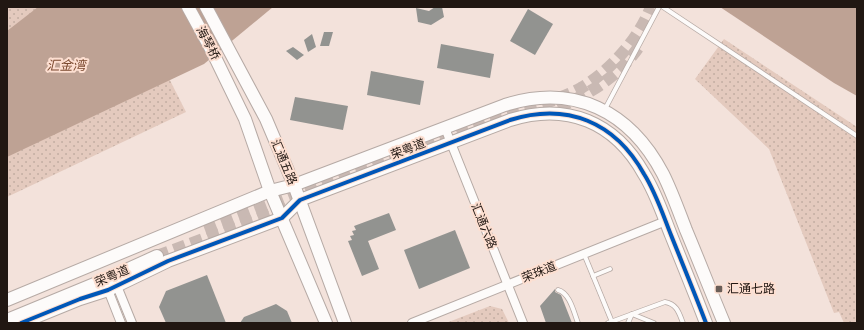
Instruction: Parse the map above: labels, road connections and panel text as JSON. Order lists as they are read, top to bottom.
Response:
{
  "streets": {
    "street": [
      "海琴桥",
      "荣粤道",
      "汇通五路",
      "汇通六路",
      "荣珠道"
    ]
  },
  "crossings": [
    ["海琴桥", "汇通五路"],
    ["荣粤道", "汇通五路"],
    ["荣粤道", "汇通六路"],
    ["荣粤道", "荣珠道"],
    ["汇通六路", "荣珠道"]
  ],
  "water": ["汇金湾"],
  "places": {
    "transit": ["汇通七路"]
  }
}
